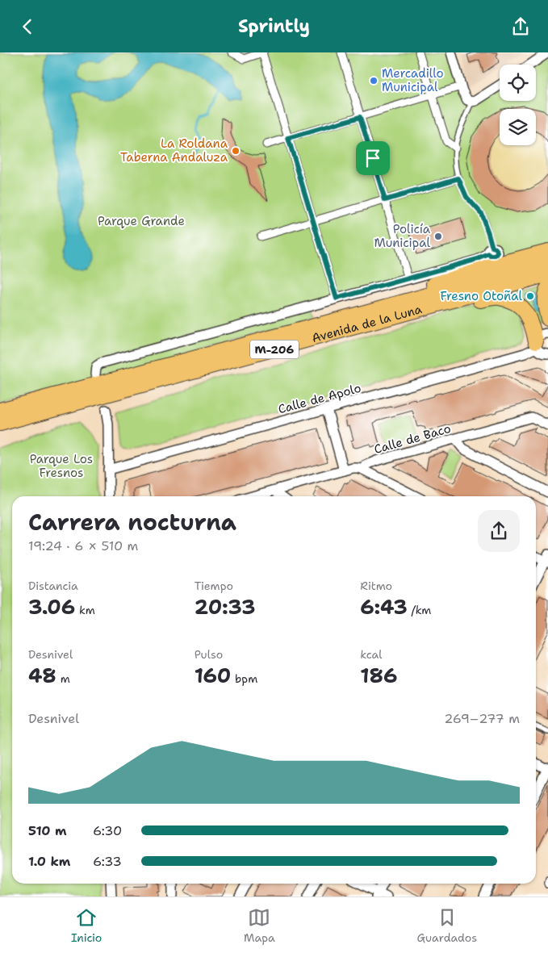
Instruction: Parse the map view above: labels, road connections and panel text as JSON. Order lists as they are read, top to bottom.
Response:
{
  "streets": {
    "main road": ["Avenida de la Luna", "M-206"],
    "street": ["Calle de Apolo", "Calle de Baco"]
  },
  "parks": ["Parque Grande", "Parque Los Fresnos"],
  "places": [
    "Mercadillo Municipal",
    "La Roldana Taberna Andaluza",
    "Policía Municipal",
    "Fresno Otoñal"
  ],
  "page": {
    "header": "Sprintly",
    "heading": ["Carrera nocturna", "19:24 · 6 × 510 m"],
    "stats": [
      ["Distancia", "3.06 km"],
      ["Tiempo", "20:33"],
      ["Ritmo", "6:43 /km"],
      ["Desnivel", "48 m"],
      ["Pulso", "160 bpm"],
      ["kcal", "186"]
    ],
    "chart": ["Desnivel", "269–277 m"],
    "list": [
      {
        "name": "510 m",
        "note": "6:30"
      },
      {
        "name": "1.0 km",
        "note": "6:33"
      }
    ],
    "tabs": ["Inicio", "Mapa", "Guardados"]
  }
}
